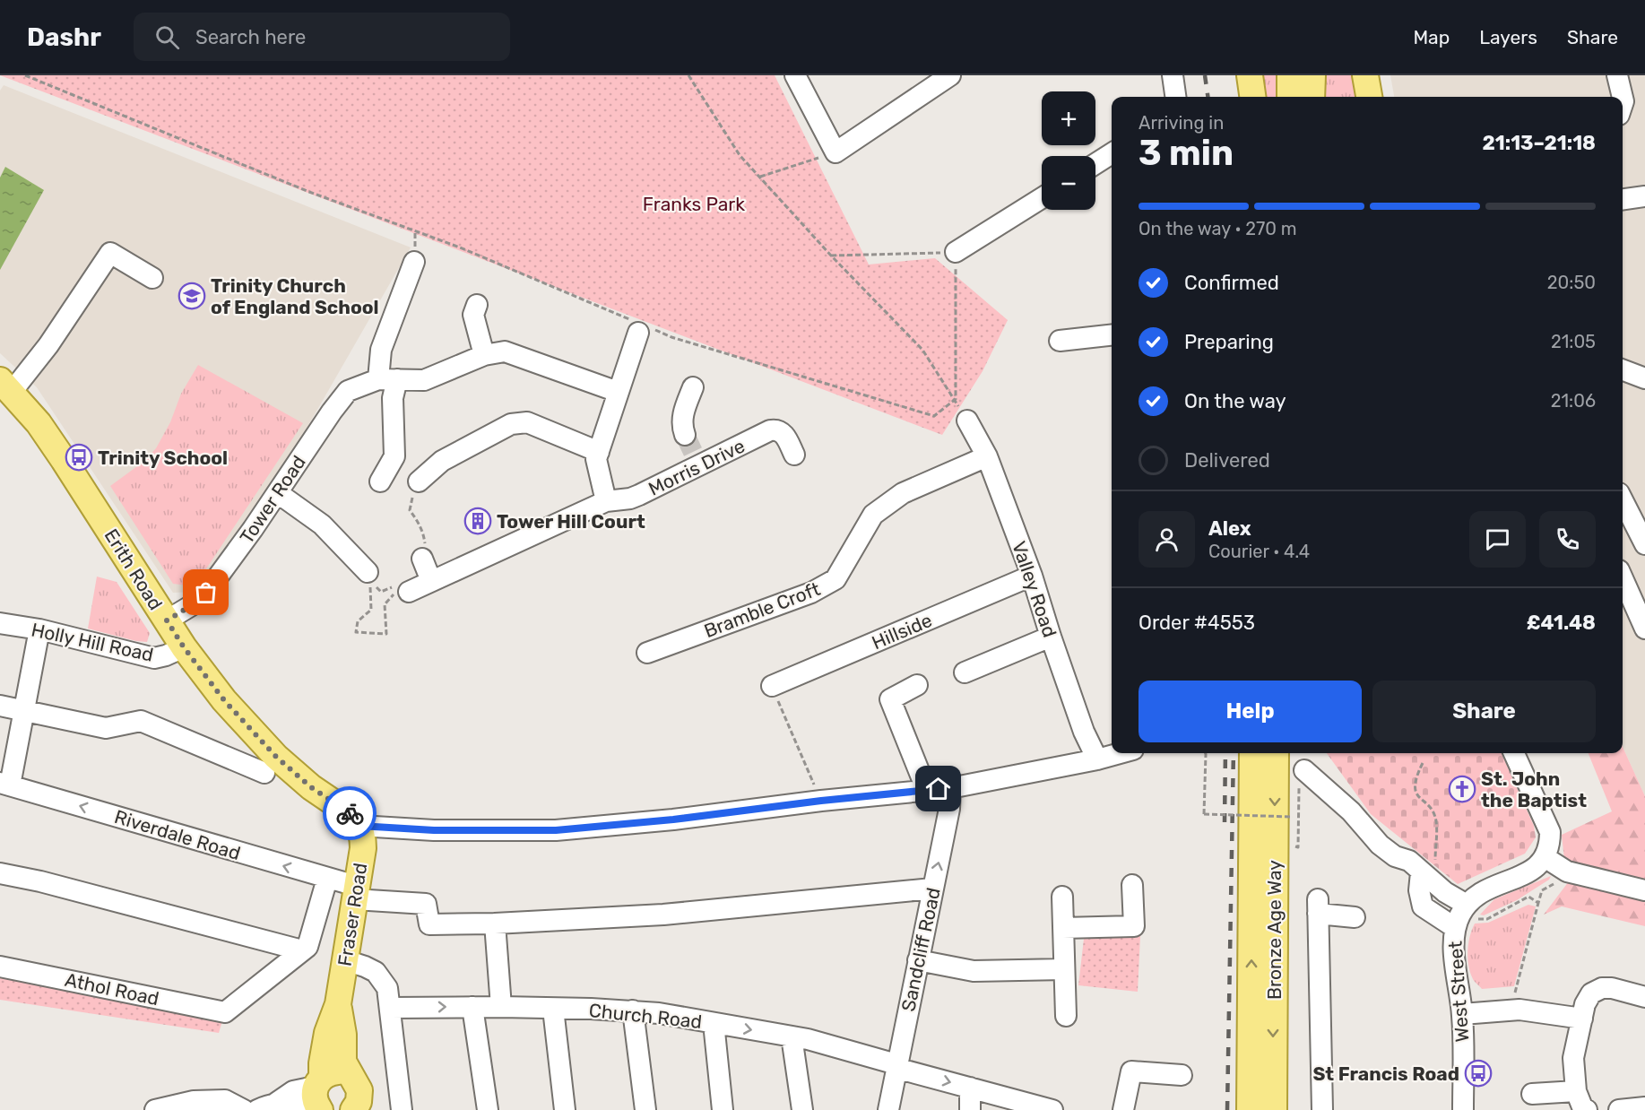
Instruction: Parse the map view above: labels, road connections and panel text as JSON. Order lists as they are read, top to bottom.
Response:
{
  "streets": {
    "main road": ["Erith Road", "Fraser Road", "Bronze Age Way"],
    "street": [
      "Morris Drive",
      "Tower Road",
      "Valley Road",
      "Bramble Croft",
      "Hillside",
      "Holly Hill Road",
      "Riverdale Road",
      "Sandcliff Road",
      "Athol Road",
      "West Street",
      "Church Road"
    ]
  },
  "crossings": [
    ["Tower Road", "Erith Road"],
    ["Erith Road", "Holly Hill Road"],
    ["Erith Road", "Fraser Road"],
    ["Valley Road", "Bramble Croft"],
    ["Valley Road", "Hillside"],
    ["Riverdale Road", "Fraser Road"],
    ["Sandcliff Road", "Church Road"]
  ],
  "parks": ["Franks Park"],
  "places": {
    "school or university": ["Trinity Church of England School"],
    "bus stop": ["Trinity School", "St Francis Road"],
    "building": ["Tower Hill Court"],
    "church": ["St. John the Baptist"]
  },
  "page": {
    "header": "Dashr",
    "search": "Search here",
    "nav": ["Map", "Layers", "Share"],
    "map_buttons": ["+", "−"],
    "heading": ["3 min", "Arriving in", "21:13–21:18"],
    "panel": [
      "Alex",
      "Courier · 4.4",
      "Order #4553",
      "£41.48"
    ],
    "bar": "On the way · 270 m",
    "list": [
      ["Confirmed", "20:50"],
      ["Preparing", "21:05"],
      ["On the way", "21:06"],
      "Delivered"
    ],
    "buttons": ["Help", "Share"]
  }
}
